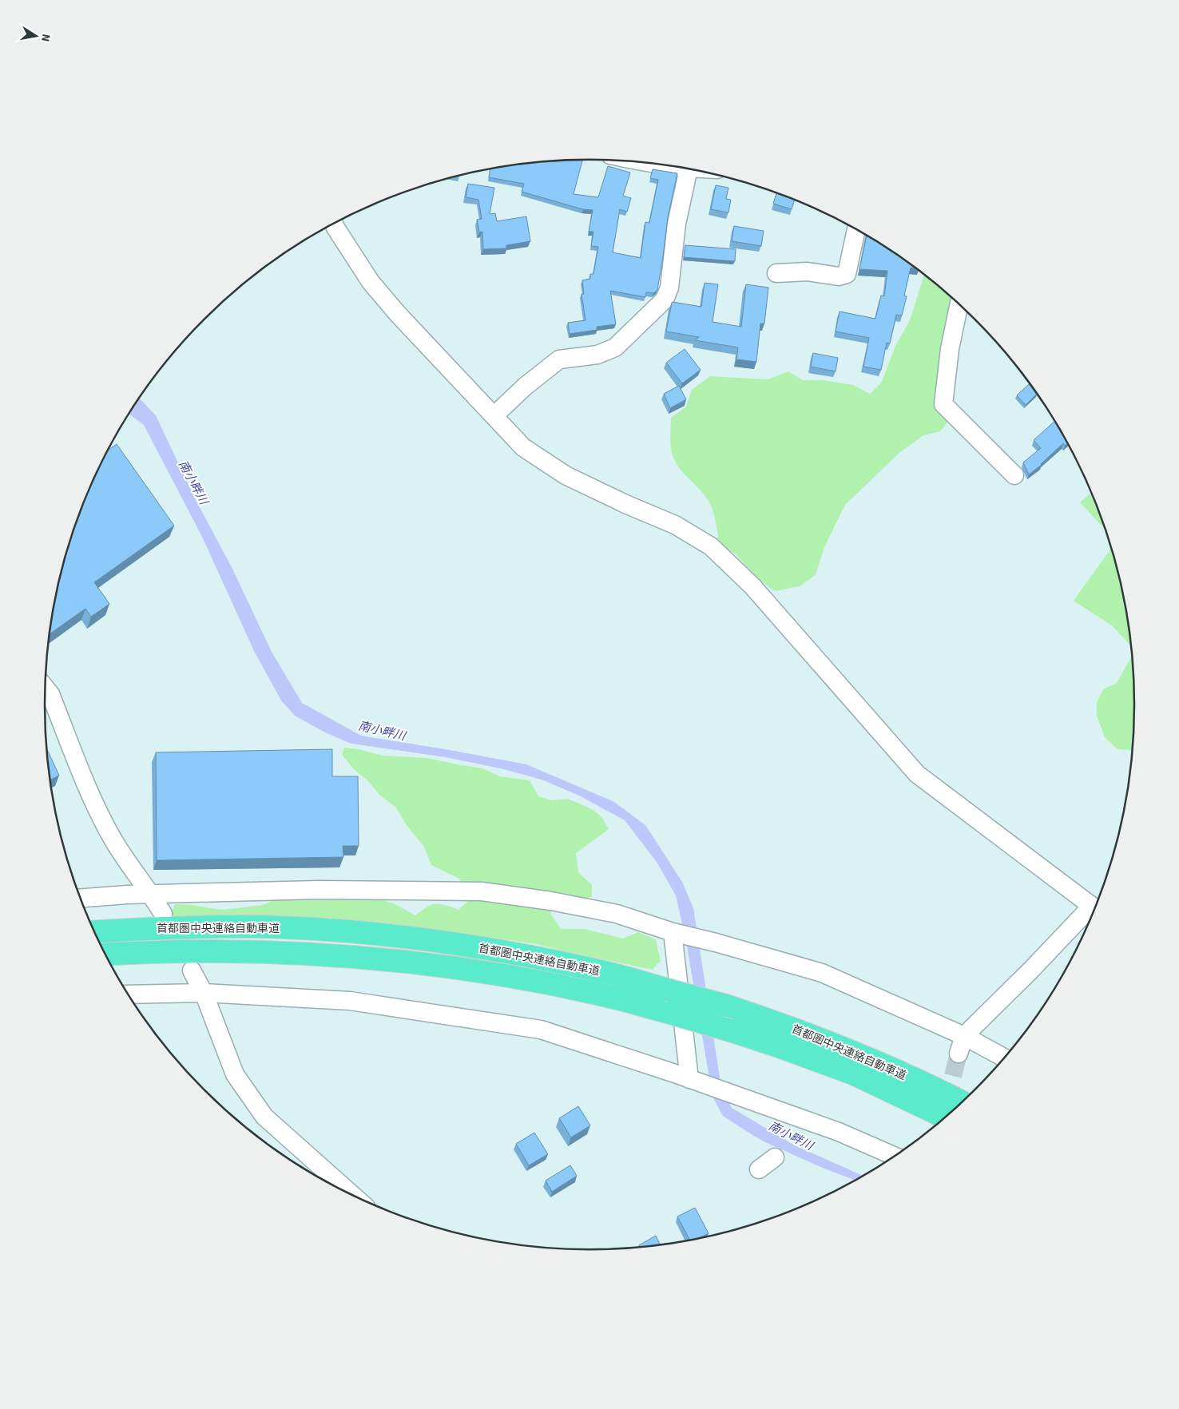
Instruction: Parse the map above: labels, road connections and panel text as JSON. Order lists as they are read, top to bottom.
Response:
{
  "streets": {
    "highway": ["首都圏中央連絡自動車道"]
  },
  "water": ["南小畔川"],
  "north": "right"
}
